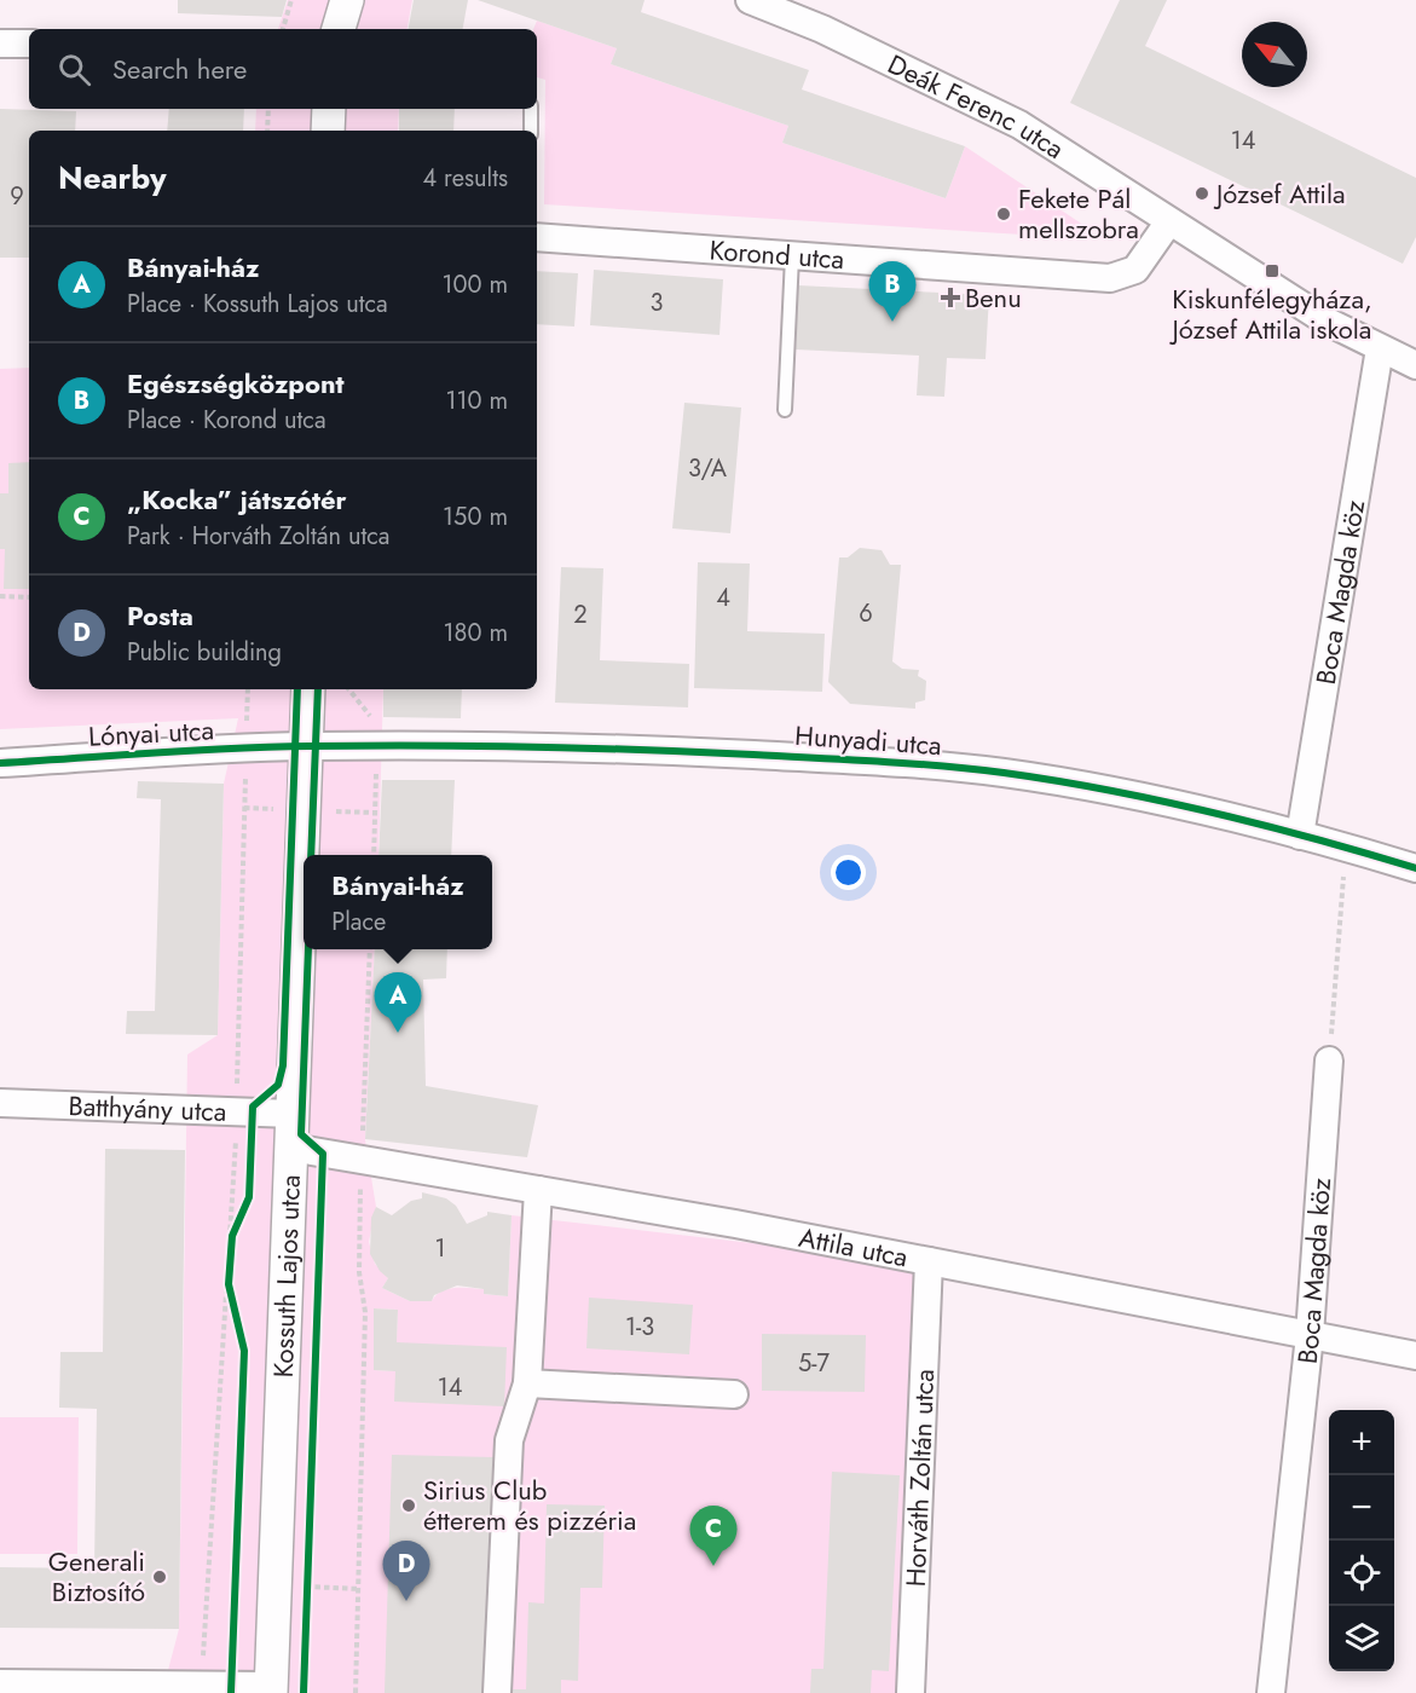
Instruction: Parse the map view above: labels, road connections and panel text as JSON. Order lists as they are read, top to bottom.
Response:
{
  "streets": {
    "street": [
      "Deák Ferenc utca",
      "Korond utca",
      "Boca Magda köz",
      "Lónyai utca",
      "Hunyadi utca",
      "Batthyány utca",
      "Attila utca",
      "Kossuth Lajos utca",
      "Horváth Zoltán utca"
    ]
  },
  "crossings": [
    ["Deák Ferenc utca", "Korond utca"],
    ["Deák Ferenc utca", "Boca Magda köz"],
    ["Boca Magda köz", "Hunyadi utca"],
    ["Boca Magda köz", "Attila utca"],
    ["Lónyai utca", "Hunyadi utca"],
    ["Lónyai utca", "Kossuth Lajos utca"],
    ["Hunyadi utca", "Kossuth Lajos utca"],
    ["Batthyány utca", "Kossuth Lajos utca"],
    ["Attila utca", "Kossuth Lajos utca"],
    ["Attila utca", "Horváth Zoltán utca"]
  ],
  "places": {
    "other": [
      "József Attila",
      "Fekete Pál mellszobra",
      "Sirius Club étterem és pizzéria",
      "Generali Biztosító"
    ],
    "transit": ["Kiskunfélegyháza, József Attila iskola"],
    "health": ["Benu"]
  },
  "house_numbers": [
    "14",
    "9",
    "3",
    "3/A",
    "4",
    "6",
    "2",
    "1",
    "1-3",
    "5-7",
    "14"
  ],
  "north": "top left",
  "page": {
    "search": "Search here",
    "heading": ["Nearby", "4 results"],
    "list": [
      {
        "mark": "A",
        "name": "Bányai-ház",
        "note": "Place · Kossuth Lajos utca",
        "value": "100 m"
      },
      {
        "mark": "B",
        "name": "Egészségközpont",
        "note": "Place · Korond utca",
        "value": "110 m"
      },
      {
        "mark": "C",
        "name": "„Kocka” játszótér",
        "note": "Park · Horváth Zoltán utca",
        "value": "150 m"
      },
      {
        "mark": "D",
        "name": "Posta",
        "note": "Public building",
        "value": "180 m"
      }
    ],
    "pins": [
      "B",
      "A",
      "C",
      "D"
    ],
    "popup": ["Bányai-ház", "Place"],
    "map_buttons": ["+", "−"]
  }
}
